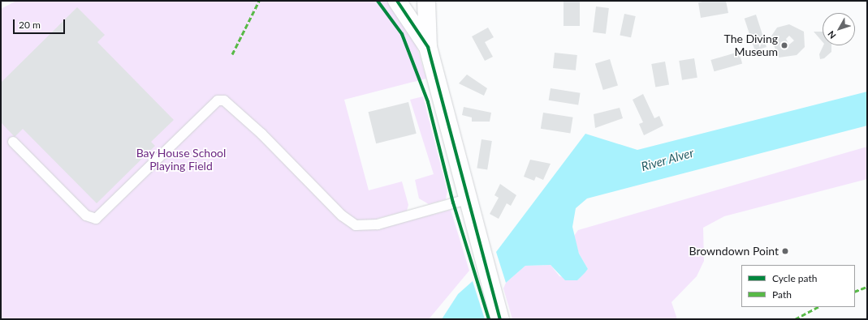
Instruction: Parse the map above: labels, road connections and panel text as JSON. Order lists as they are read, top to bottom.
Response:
{
  "water": ["River Alver"],
  "parks": ["Bay House School Playing Field"],
  "places": ["The Diving Museum", "Browndown Point"],
  "legend": ["Cycle path", "Path"],
  "scale_bar": "20 m",
  "north": "bottom left"
}
